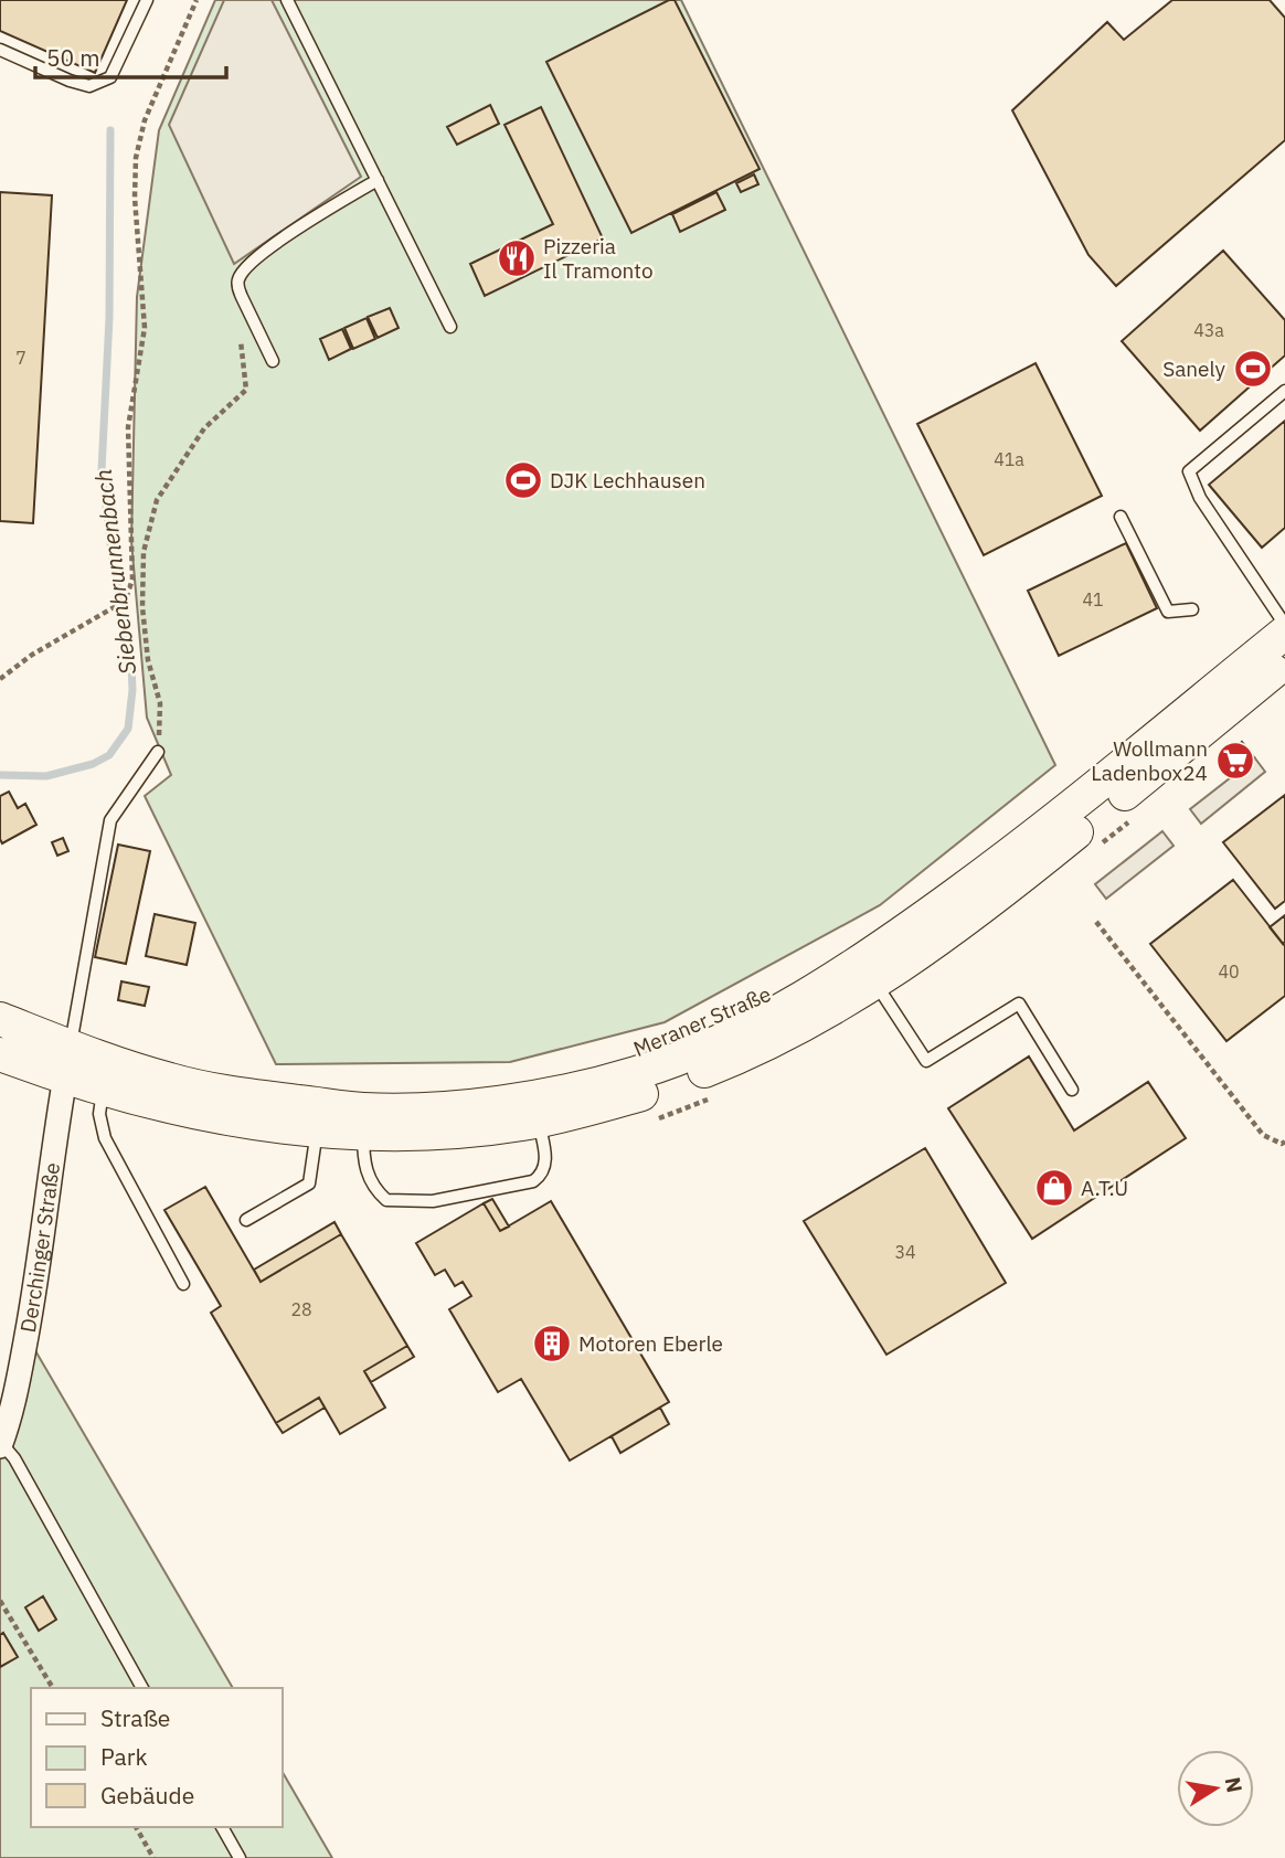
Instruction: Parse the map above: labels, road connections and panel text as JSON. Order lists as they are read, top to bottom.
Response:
{
  "streets": {
    "main road": ["Meraner Straße"],
    "street": ["Derchinger Straße"]
  },
  "crossings": [
    ["Meraner Straße", "Derchinger Straße"]
  ],
  "water": ["Siebenbrunnenbach"],
  "places": {
    "restaurant": ["Pizzeria Il Tramonto"],
    "sports": ["Sanely", "DJK Lechhausen"],
    "supermarket": ["Wollmann Ladenbox24"],
    "shop": ["A.T.U"],
    "building": ["Motoren Eberle"]
  },
  "house_numbers": [
    "43a",
    "7",
    "41a",
    "41",
    "40",
    "34",
    "28"
  ],
  "legend": ["Straße", "Park", "Gebäude"],
  "scale_bar": "50 m",
  "north": "right"
}
